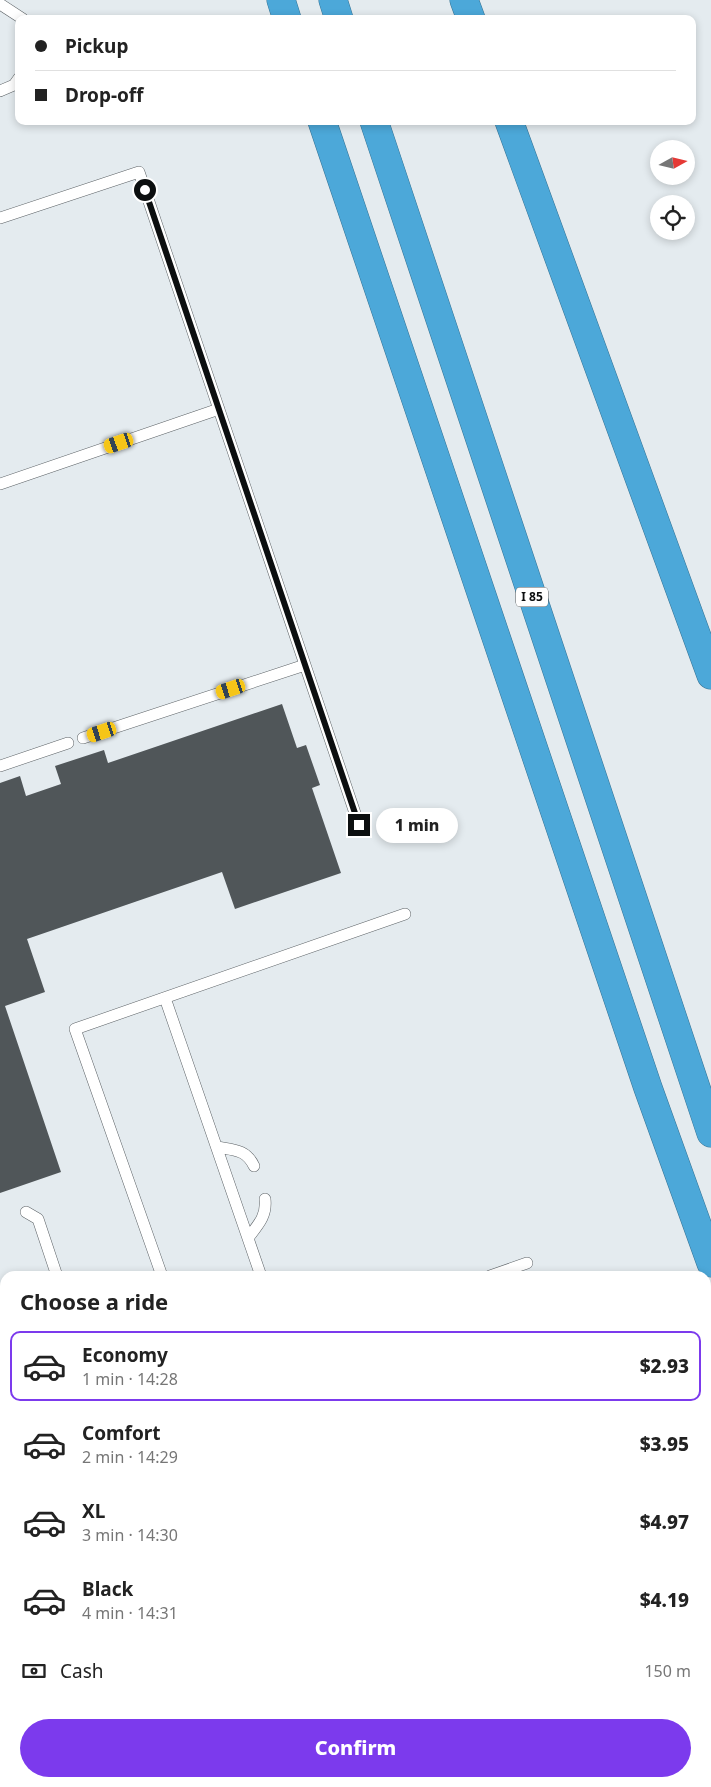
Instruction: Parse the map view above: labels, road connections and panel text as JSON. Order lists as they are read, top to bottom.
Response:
{
  "streets": {
    "highway": ["I 85"]
  },
  "north": "right",
  "page": {
    "banner": ["Pickup", "Drop-off"],
    "bubble": "1 min",
    "heading": "Choose a ride",
    "list": [
      {
        "name": "Economy",
        "note": "1 min · 14:28",
        "value": "$2.93"
      },
      {
        "name": "Comfort",
        "note": "2 min · 14:29",
        "value": "$3.95"
      },
      {
        "name": "XL",
        "note": "3 min · 14:30",
        "value": "$4.97"
      },
      {
        "name": "Black",
        "note": "4 min · 14:31",
        "value": "$4.19"
      }
    ],
    "pay": ["Cash", "150 m"],
    "buttons": "Confirm"
  }
}
